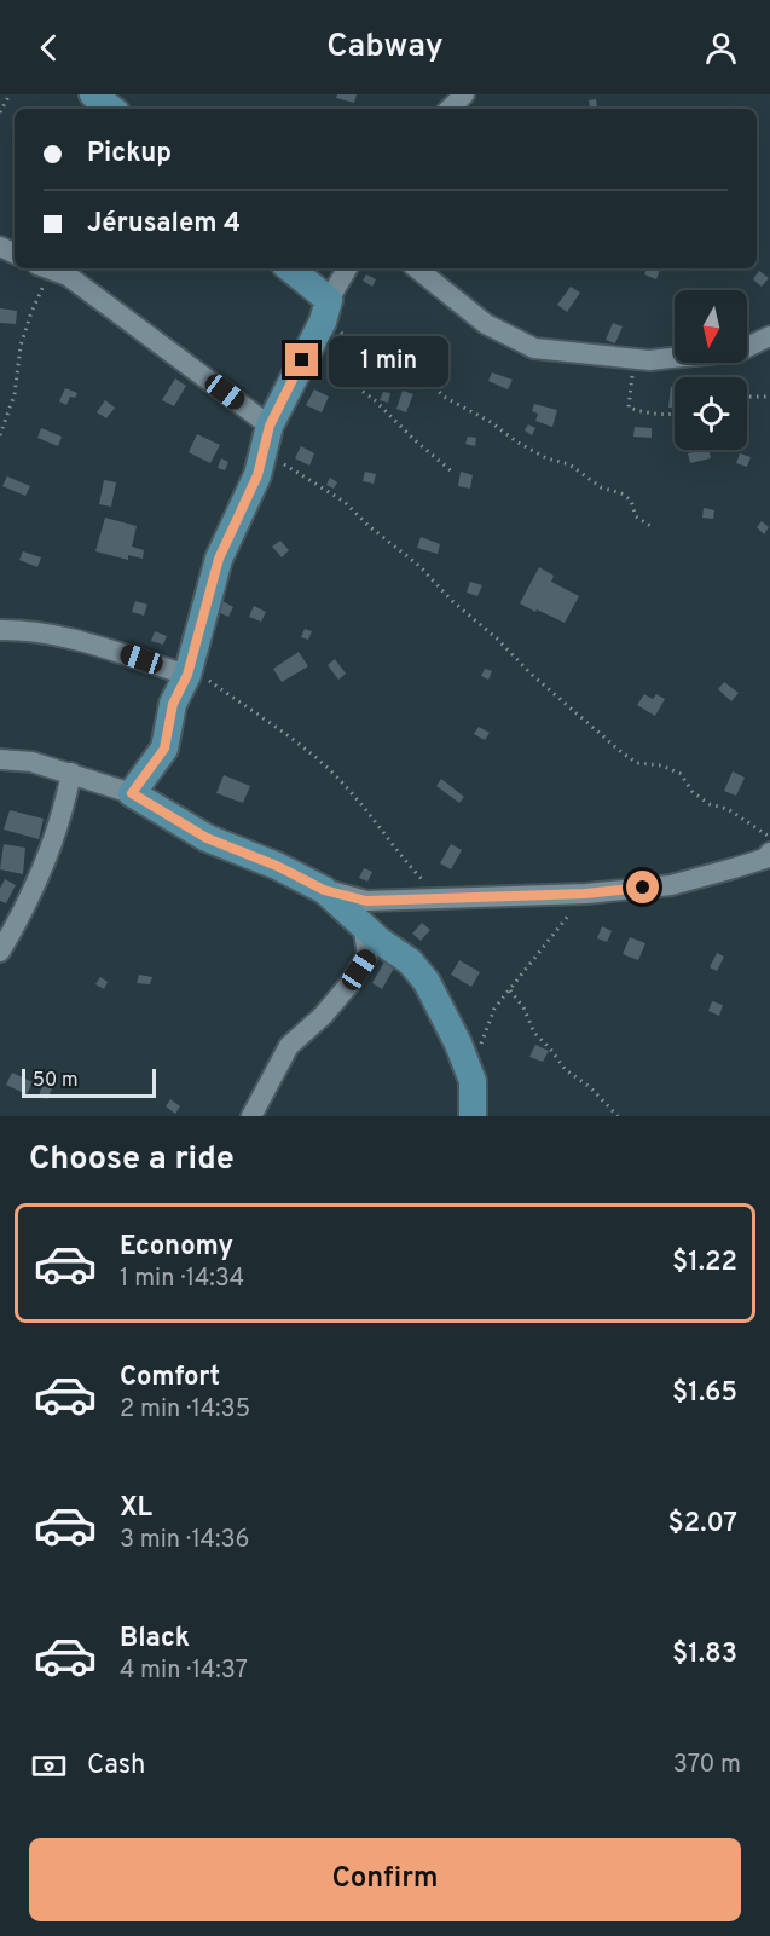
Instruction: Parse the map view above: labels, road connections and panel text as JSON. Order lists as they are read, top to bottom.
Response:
{
  "scale_bar": "50 m",
  "north": "bottom",
  "page": {
    "header": "Cabway",
    "banner": ["Pickup", "Jérusalem 4"],
    "bubble": "1 min",
    "scale": "50 m",
    "heading": "Choose a ride",
    "list": [
      {
        "name": "Economy",
        "note": "1 min · 14:34",
        "value": "$1.22"
      },
      {
        "name": "Comfort",
        "note": "2 min · 14:35",
        "value": "$1.65"
      },
      {
        "name": "XL",
        "note": "3 min · 14:36",
        "value": "$2.07"
      },
      {
        "name": "Black",
        "note": "4 min · 14:37",
        "value": "$1.83"
      }
    ],
    "pay": ["Cash", "370 m"],
    "buttons": "Confirm"
  }
}
